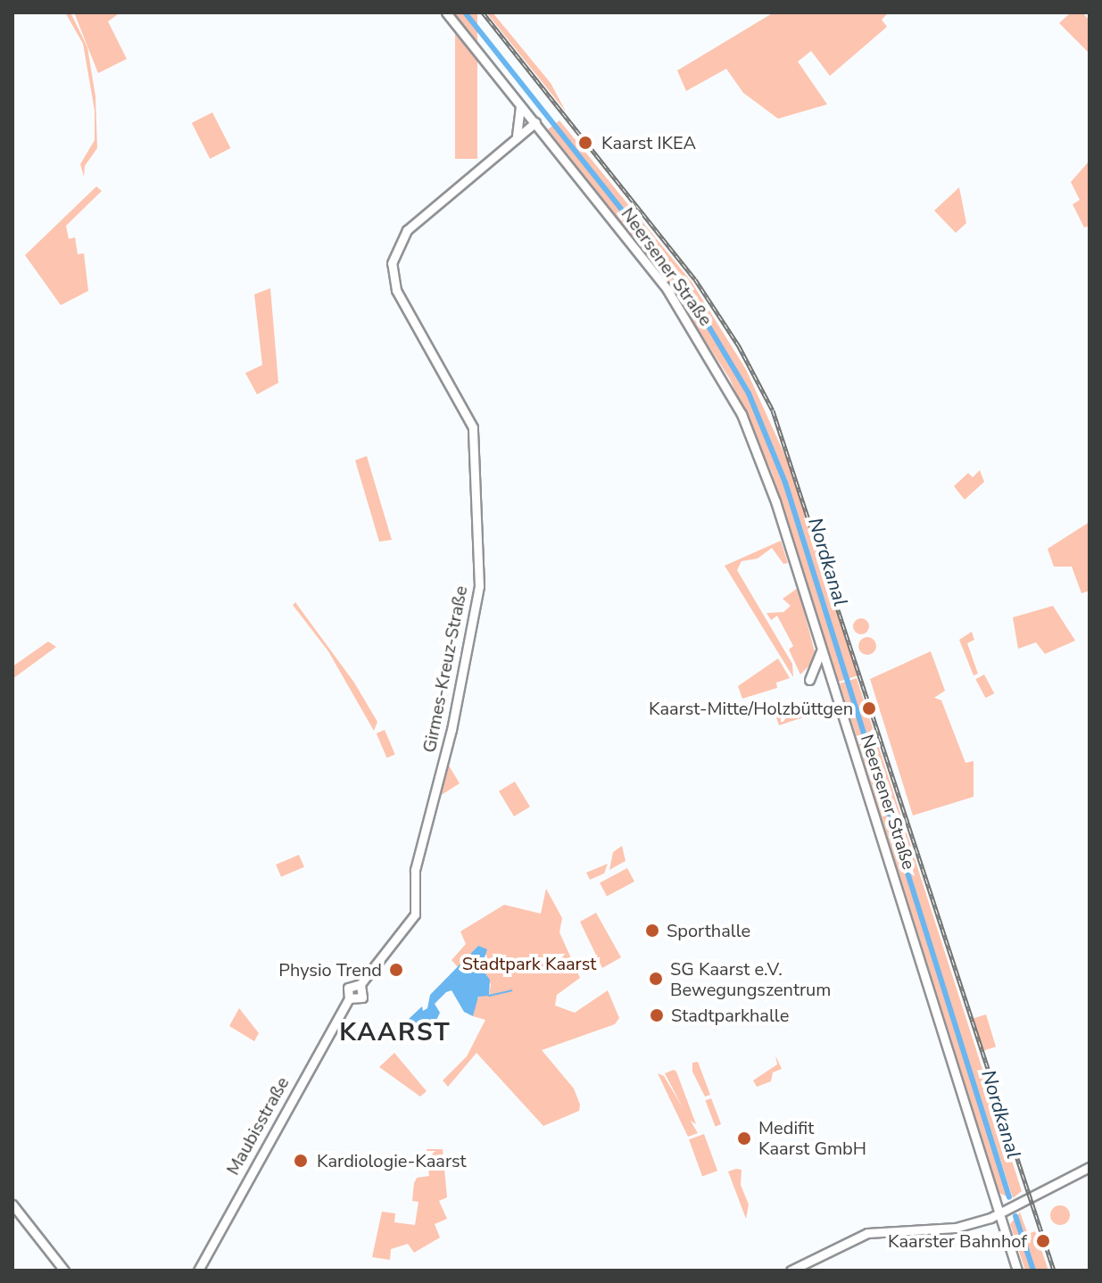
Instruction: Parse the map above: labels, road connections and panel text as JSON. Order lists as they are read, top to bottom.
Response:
{
  "streets": {
    "main road": ["Neersener Straße", "Girmes-Kreuz-Straße", "Maubisstraße"]
  },
  "crossings": [
    ["Neersener Straße", "Girmes-Kreuz-Straße"]
  ],
  "districts": ["KAARST"],
  "water": ["Nordkanal"],
  "parks": ["Stadtpark Kaarst"],
  "places": [
    "Kaarst IKEA",
    "Kaarst-Mitte/Holzbüttgen",
    "Sporthalle",
    "Physio Trend",
    "SG Kaarst e.V. Bewegungszentrum",
    "Stadtparkhalle",
    "Medifit Kaarst GmbH",
    "Kardiologie-Kaarst",
    "Kaarster Bahnhof"
  ]
}
